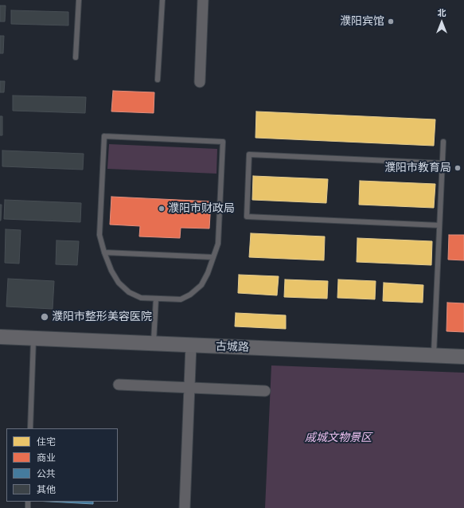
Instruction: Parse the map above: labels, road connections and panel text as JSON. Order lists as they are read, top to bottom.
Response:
{
  "streets": {
    "street": ["古城路"]
  },
  "parks": ["戚城文物景区"],
  "places": [
    "濮阳宾馆",
    "濮阳市教育局",
    "濮阳市财政局",
    "濮阳市整形美容医院"
  ],
  "legend": [
    "住宅",
    "商业",
    "公共",
    "其他"
  ],
  "north": "top"
}
